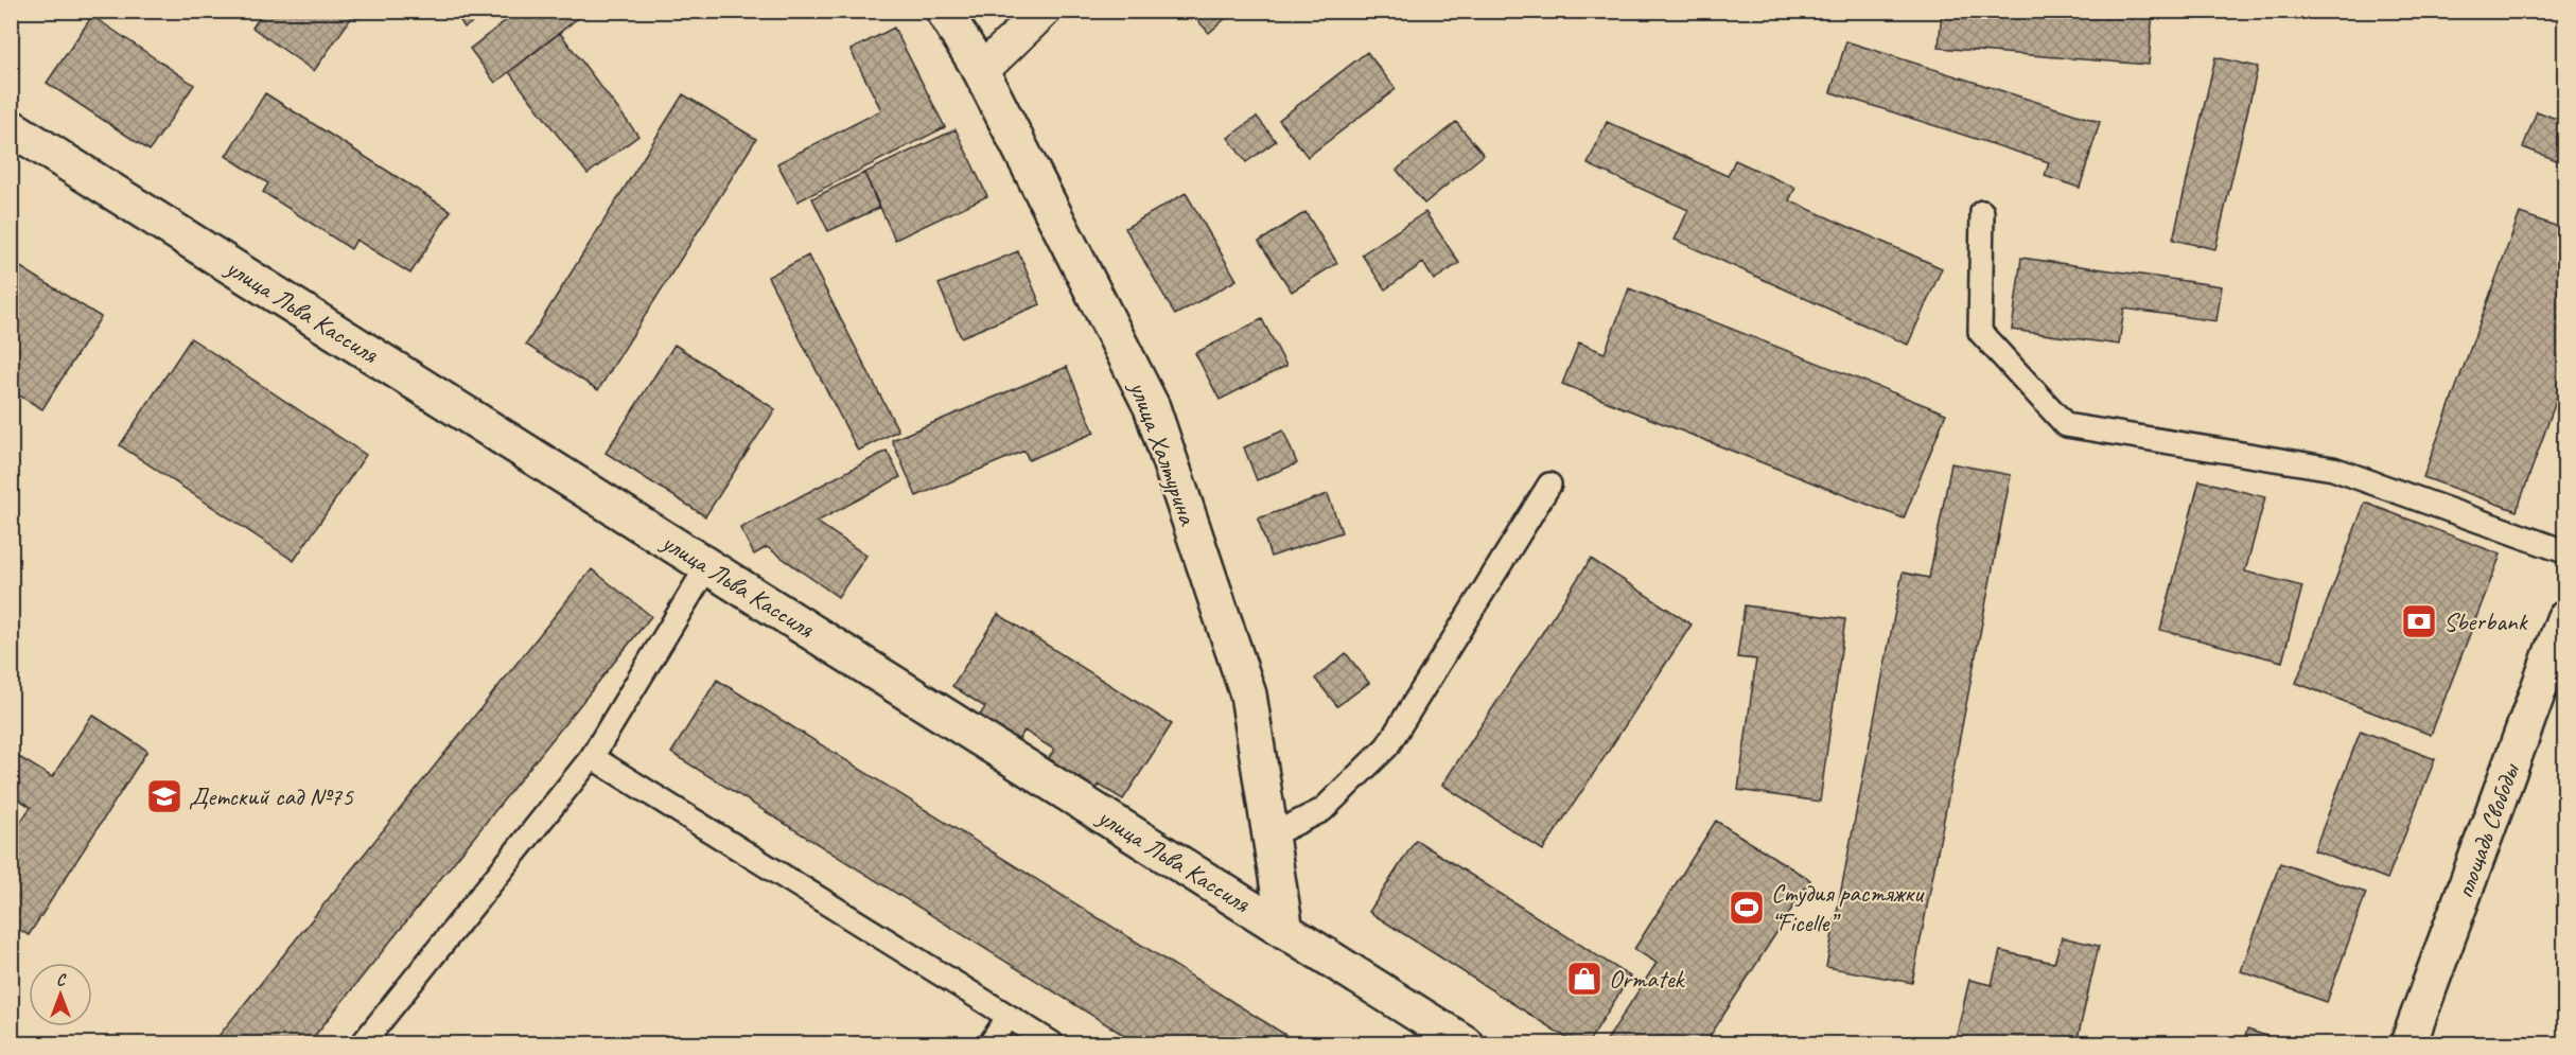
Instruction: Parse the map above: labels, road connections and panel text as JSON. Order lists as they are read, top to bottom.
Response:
{
  "streets": {
    "street": ["улица Льва Кассиля", "улица Халтурина", "площадь Свободы"]
  },
  "crossings": [
    ["улица Льва Кассиля", "улица Халтурина"]
  ],
  "places": {
    "bank": ["Sberbank"],
    "school or university": ["Детский сад №75"],
    "sports": ["Студия растяжки “Ficelle”"],
    "shop": ["Ormatek"]
  },
  "north": "top"
}
